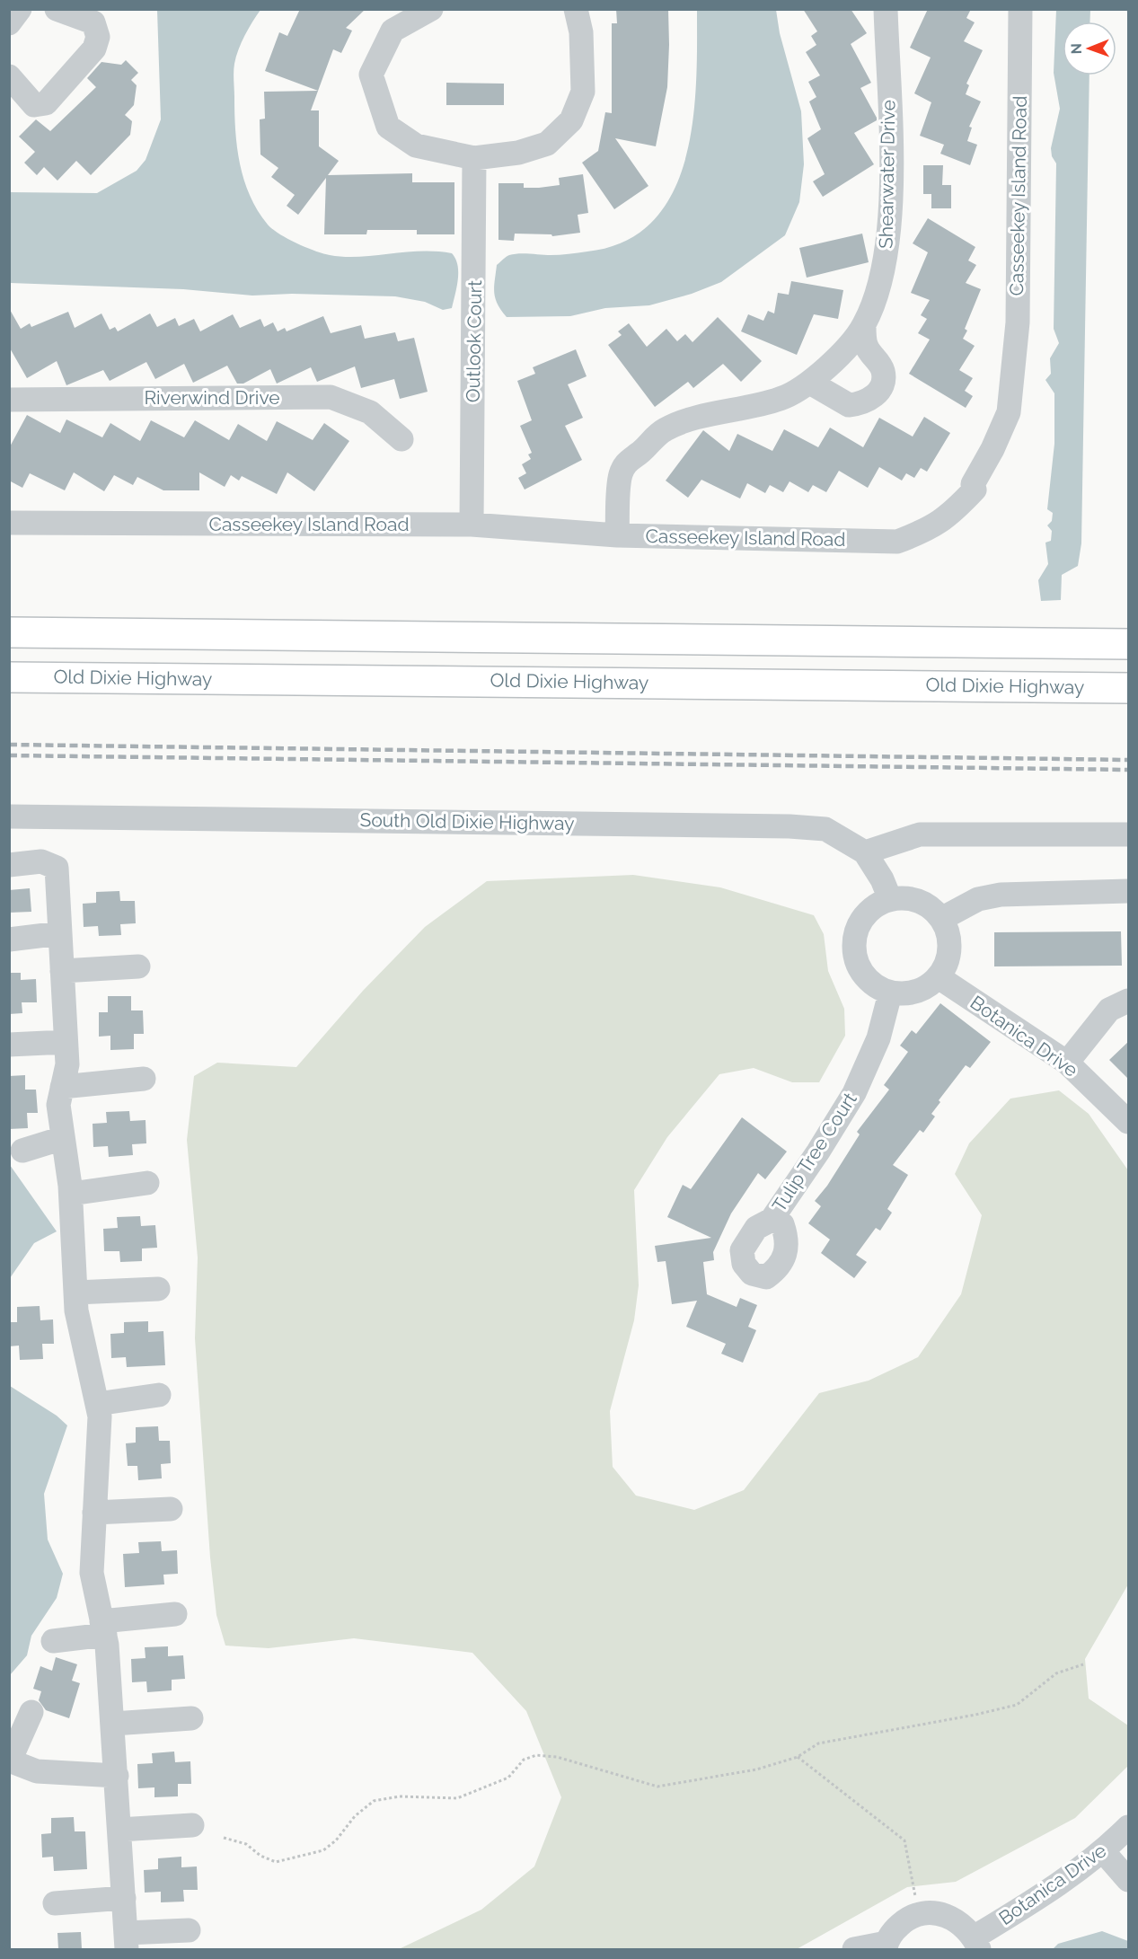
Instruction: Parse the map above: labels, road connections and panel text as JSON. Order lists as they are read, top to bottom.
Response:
{
  "streets": {
    "main road": ["Old Dixie Highway"],
    "street": [
      "Shearwater Drive",
      "Casseekey Island Road",
      "Outlook Court",
      "Riverwind Drive",
      "South Old Dixie Highway",
      "Botanica Drive",
      "Tulip Tree Court"
    ]
  },
  "crossings": [
    ["Shearwater Drive", "Casseekey Island Road"],
    ["Casseekey Island Road", "Outlook Court"],
    ["South Old Dixie Highway", "Botanica Drive"],
    ["South Old Dixie Highway", "Tulip Tree Court"],
    ["Botanica Drive", "Tulip Tree Court"]
  ],
  "north": "left"
}
